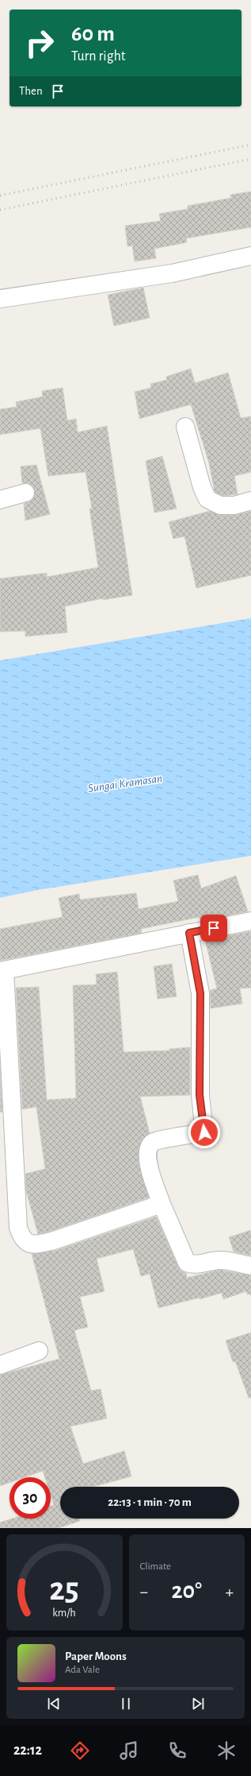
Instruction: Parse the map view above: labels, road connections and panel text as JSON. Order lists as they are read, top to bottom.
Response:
{
  "water": ["Sungai Kramasan"],
  "page": {
    "turn": ["60 m", "Turn right"],
    "then": "Then",
    "limit": "30",
    "trip": "22:13 · 1 min · 70 m",
    "tile": "Climate",
    "heat": ["−", "20°", "+"],
    "song": ["Paper Moons", "Ada Vale"],
    "tabs": "22:12",
    "gauge": ["25", "km/h"]
  }
}
